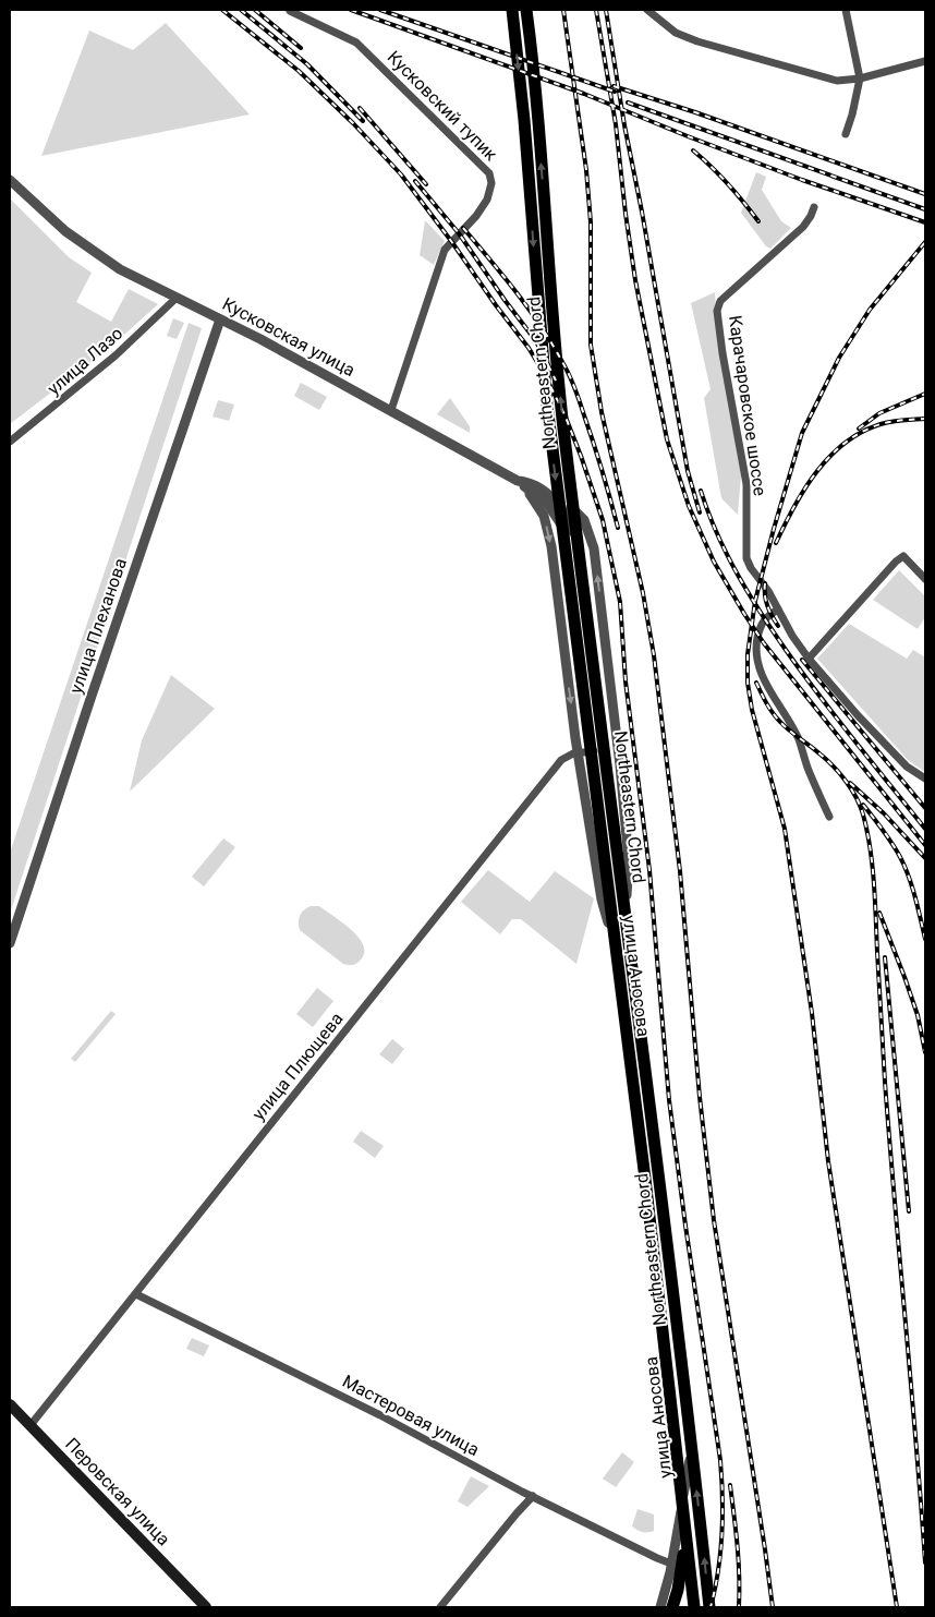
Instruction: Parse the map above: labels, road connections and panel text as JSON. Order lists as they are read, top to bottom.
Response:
{
  "streets": {
    "main road": ["Northeastern Chord", "Перовская улица"],
    "street": [
      "Кусковский тупик",
      "Кусковская улица",
      "улица Лазо",
      "Карачаровское шоссе",
      "улица Плеханова",
      "улица Аносова",
      "улица Плющева",
      "Мастеровая улица"
    ]
  },
  "crossings": [
    ["Кусковский тупик", "Кусковская улица"],
    ["Кусковская улица", "улица Лазо"],
    ["Кусковская улица", "улица Плеханова"],
    ["Кусковская улица", "улица Аносова"],
    ["улица Аносова", "улица Плющева"],
    ["улица Аносова", "Мастеровая улица"],
    ["улица Плющева", "Мастеровая улица"],
    ["улица Плющева", "Перовская улица"]
  ]
}
